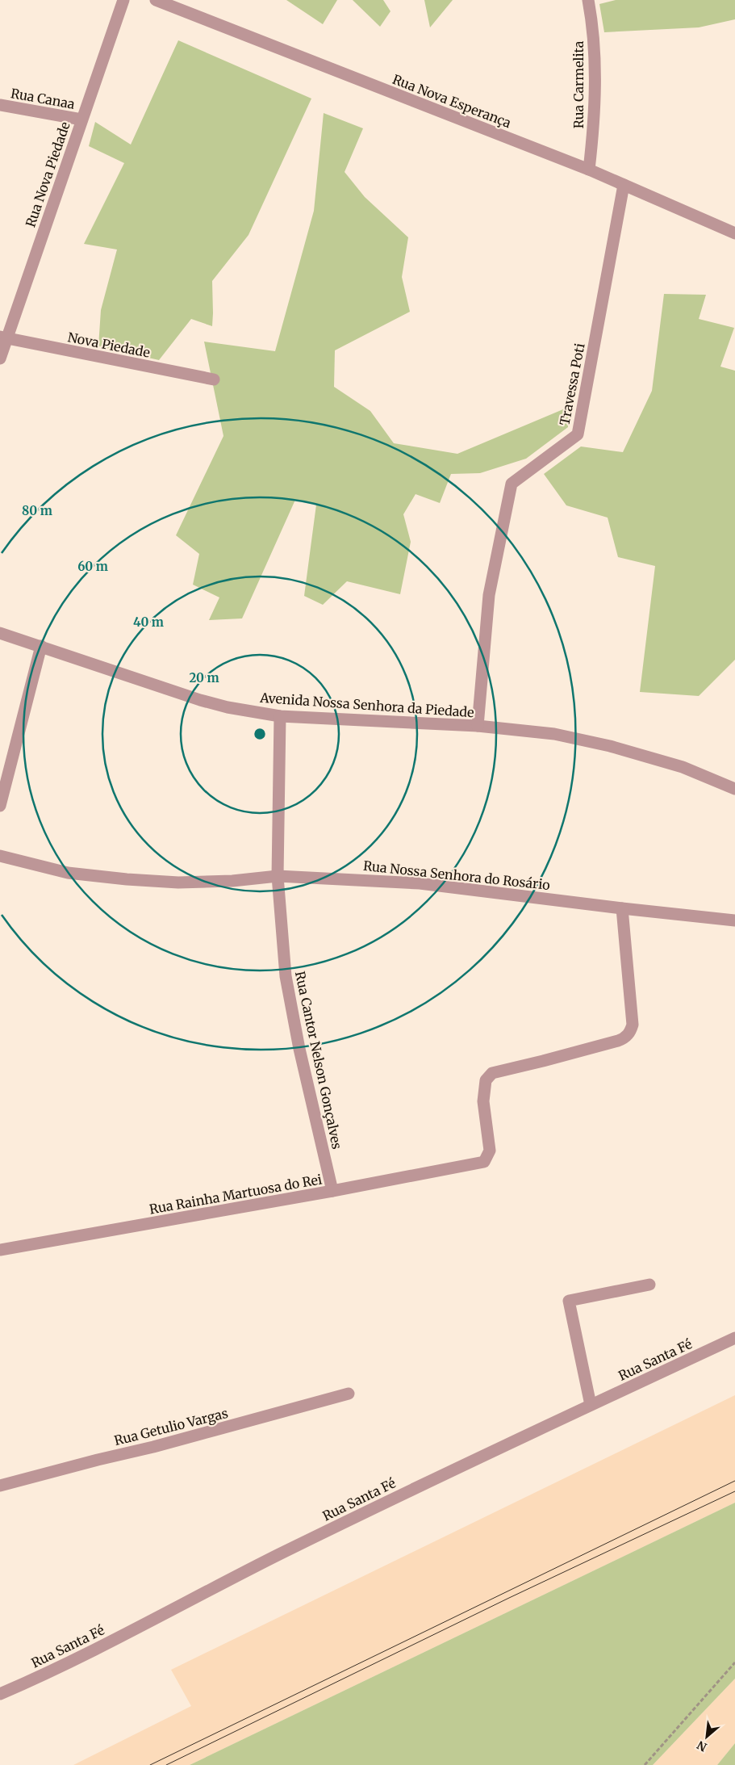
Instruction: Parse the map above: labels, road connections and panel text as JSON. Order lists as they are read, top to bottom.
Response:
{
  "streets": {
    "street": [
      "Rua Carmelita",
      "Rua Canaa",
      "Rua Nova Esperança",
      "Rua Nova Piedade",
      "Nova Piedade",
      "Travessa Poti",
      "Avenida Nossa Senhora da Piedade",
      "Rua Nossa Senhora do Rosário",
      "Rua Cantor Nelson Gonçalves",
      "Rua Rainha Martuosa do Rei",
      "Rua Santa Fé",
      "Rua Getulio Vargas"
    ]
  },
  "crossings": [
    ["Rua Carmelita", "Rua Nova Esperança"],
    ["Rua Canaa", "Rua Nova Piedade"],
    ["Rua Nova Esperança", "Travessa Poti"],
    ["Rua Nova Piedade", "Nova Piedade"],
    ["Travessa Poti", "Avenida Nossa Senhora da Piedade"],
    ["Avenida Nossa Senhora da Piedade", "Rua Cantor Nelson Gonçalves"],
    ["Rua Nossa Senhora do Rosário", "Rua Cantor Nelson Gonçalves"],
    ["Rua Nossa Senhora do Rosário", "Rua Rainha Martuosa do Rei"],
    ["Rua Cantor Nelson Gonçalves", "Rua Rainha Martuosa do Rei"]
  ],
  "north": "bottom left",
  "rings": [
    "80 m",
    "60 m",
    "40 m",
    "20 m"
  ]
}
